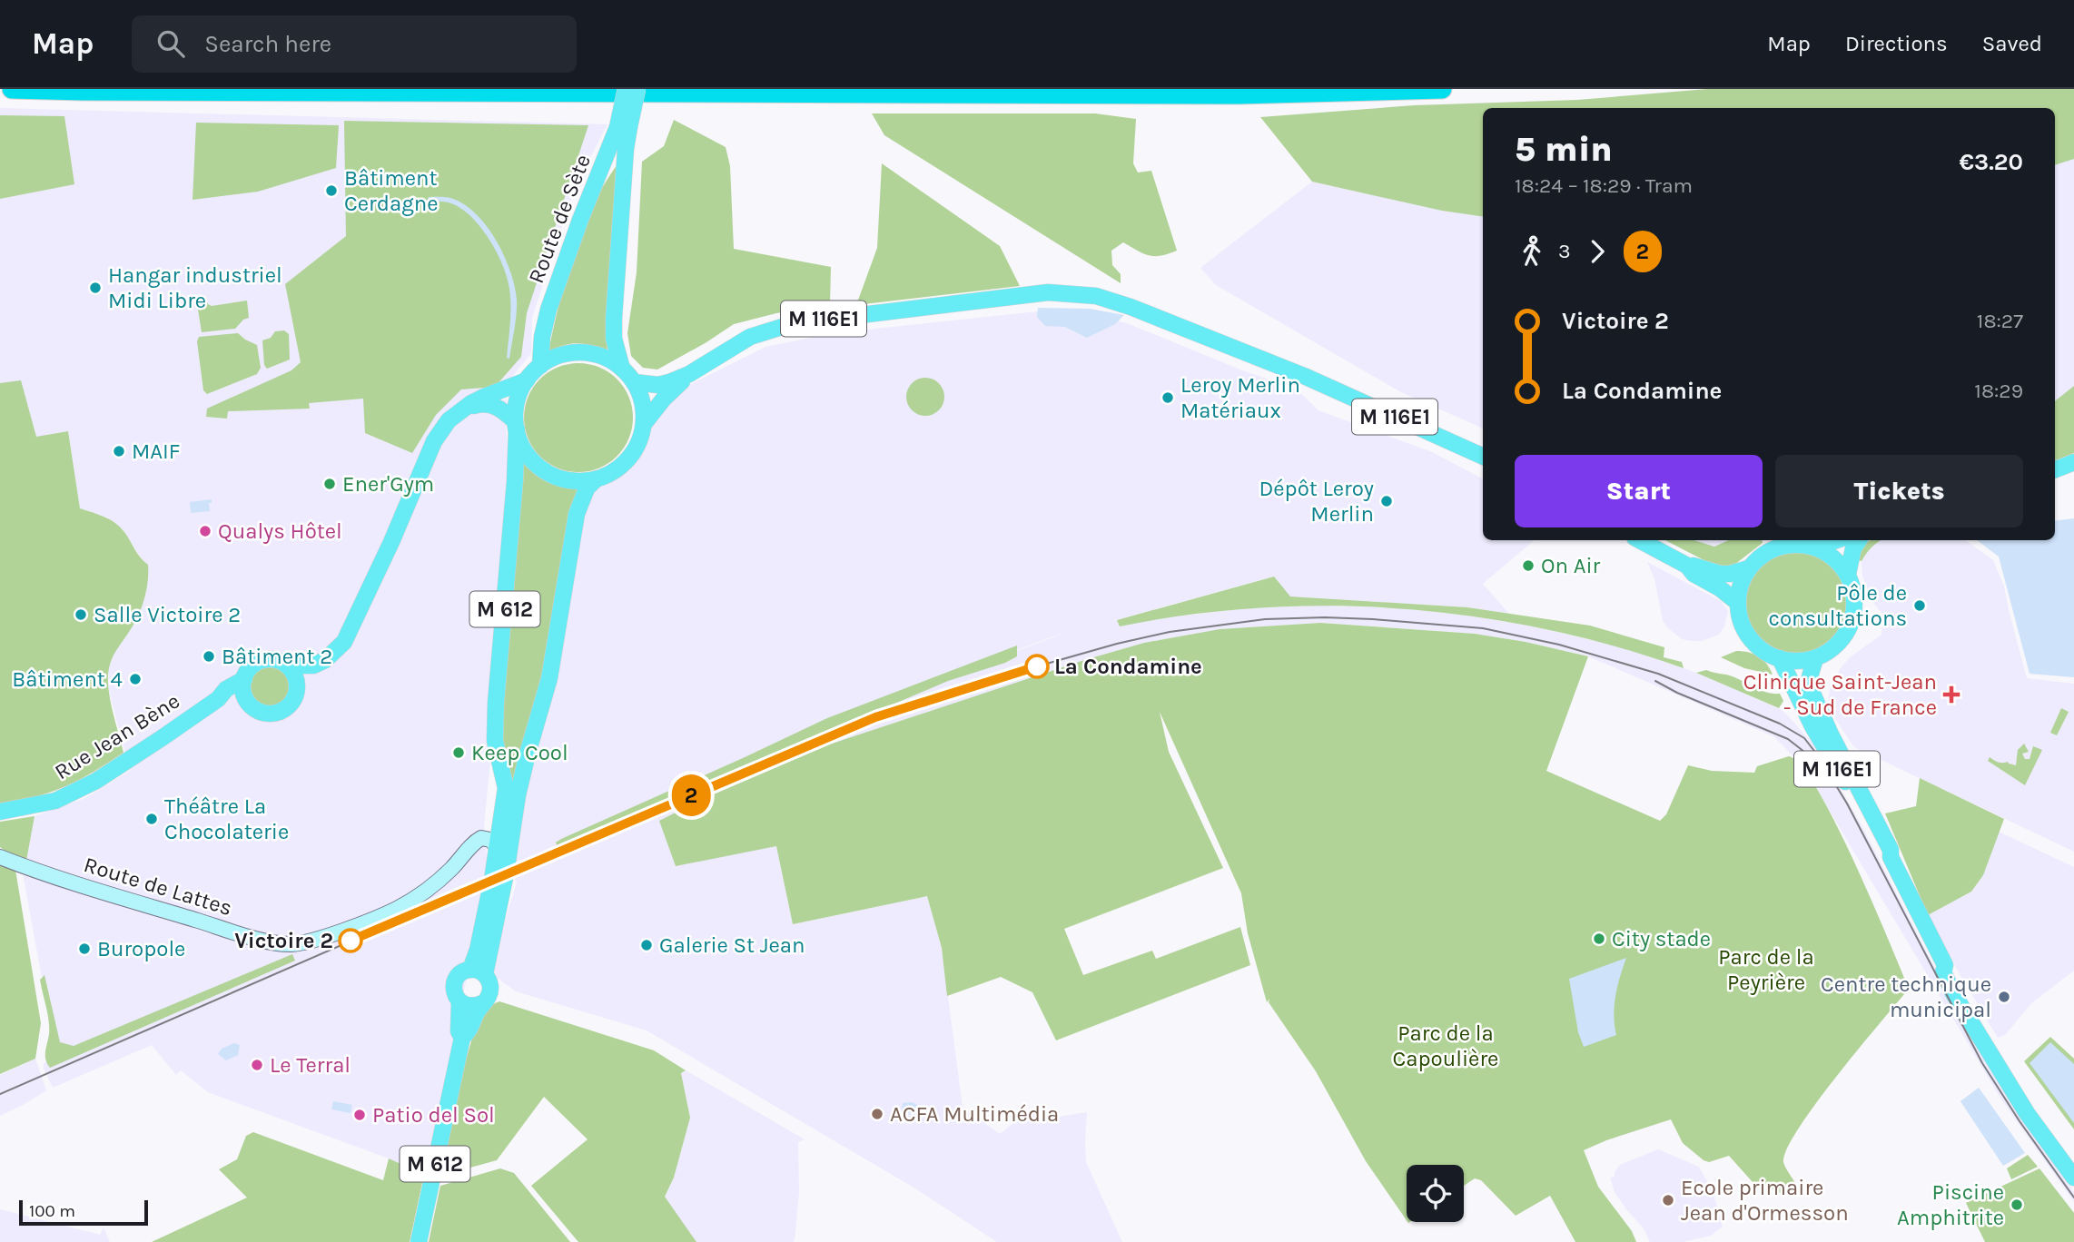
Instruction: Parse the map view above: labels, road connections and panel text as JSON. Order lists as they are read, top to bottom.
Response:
{
  "streets": {
    "main road": [
      "Route de Sète",
      "M 116E1",
      "M 612",
      "Rue Jean Bène"
    ],
    "street": ["Route de Lattes"]
  },
  "crossings": [
    ["Route de Sète", "M 116E1"],
    ["Route de Sète", "M 612"],
    ["M 116E1", "M 612"],
    ["M 612", "Route de Lattes"]
  ],
  "parks": ["Parc de la Peyrière", "Parc de la Capoulière"],
  "places": {
    "other": [
      "Bâtiment Cerdagne",
      "Hangar industriel Midi Libre",
      "Leroy Merlin Matériaux",
      "MAIF",
      "Ener'Gym",
      "Dépôt Leroy Merlin",
      "Qualys Hôtel",
      "On Air",
      "Pôle de consultations",
      "Salle Victoire 2",
      "Bâtiment 2",
      "La Condamine",
      "Bâtiment 4",
      "Keep Cool",
      "Théâtre La Chocolaterie",
      "City stade",
      "Victoire 2",
      "Galerie St Jean",
      "Buropole",
      "Centre technique municipal",
      "Le Terral",
      "ACFA Multimédia",
      "Patio del Sol",
      "Ecole primaire Jean d'Ormesson",
      "Piscine Amphitrite"
    ],
    "health": ["Clinique Saint-Jean - Sud de France"]
  },
  "lines": ["tram line 2"],
  "scale_bar": "100 m",
  "page": {
    "header": "Map",
    "search": "Search here",
    "nav": ["Map", "Directions", "Saved"],
    "on_map": "2",
    "heading": ["5 min", "18:24 – 18:29 · Tram", "€3.20"],
    "legs": ["3", "2"],
    "list": [
      {
        "name": "Victoire 2",
        "value": "18:27"
      },
      {
        "name": "La Condamine",
        "value": "18:29"
      }
    ],
    "buttons": ["Start", "Tickets"],
    "scale": "100 m"
  }
}
